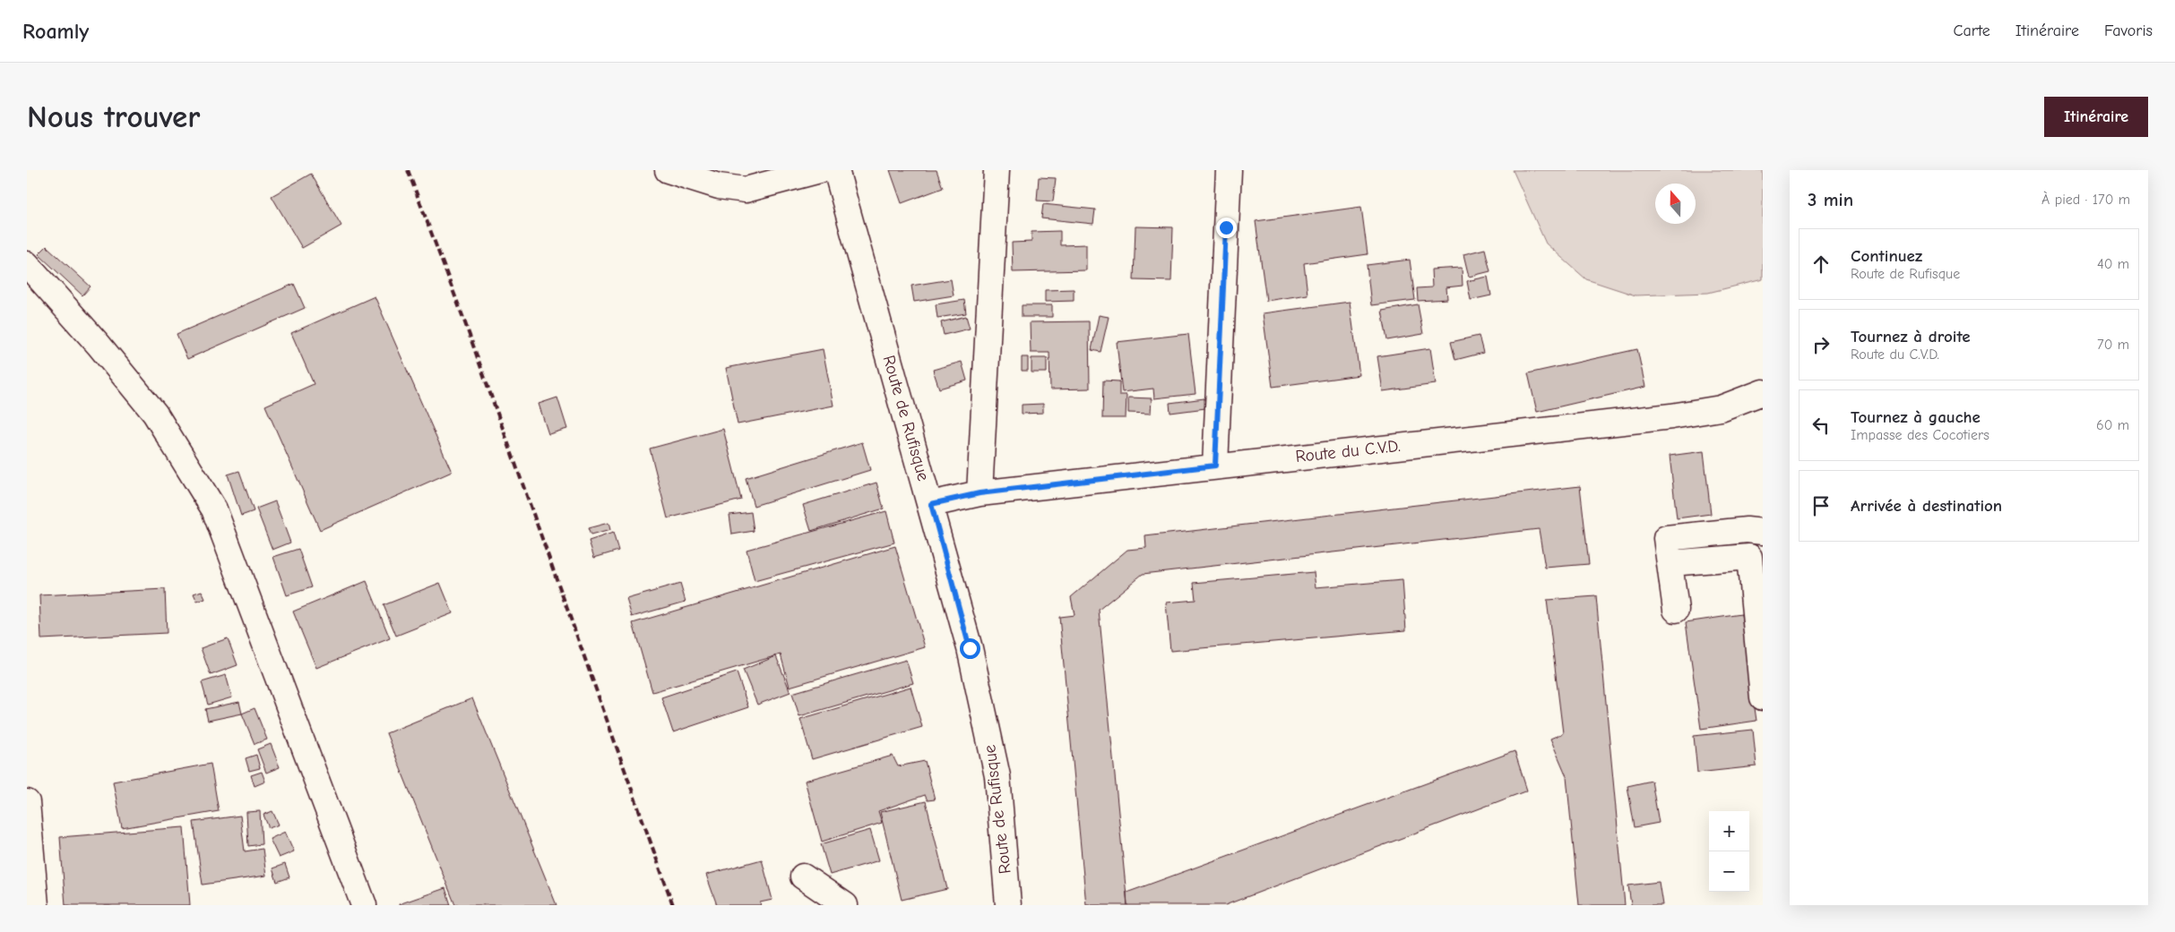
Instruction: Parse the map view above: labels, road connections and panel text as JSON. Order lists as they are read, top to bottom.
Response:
{
  "streets": {
    "street": ["Route de Rufisque", "Route du C.V.D."]
  },
  "crossings": [
    ["Route de Rufisque", "Route du C.V.D."]
  ],
  "north": "top",
  "page": {
    "header": "Roamly",
    "nav": ["Carte", "Itinéraire", "Favoris"],
    "buttons": "Itinéraire",
    "title": "Nous trouver",
    "heading": ["3 min", "À pied · 170 m"],
    "list": [
      ["Continuez", "Route de Rufisque", "40 m"],
      ["Tournez à droite", "Route du C.V.D.", "70 m"],
      ["Tournez à gauche", "Impasse des Cocotiers", "60 m"],
      "Arrivée à destination"
    ],
    "map_buttons": ["+", "−"]
  }
}
